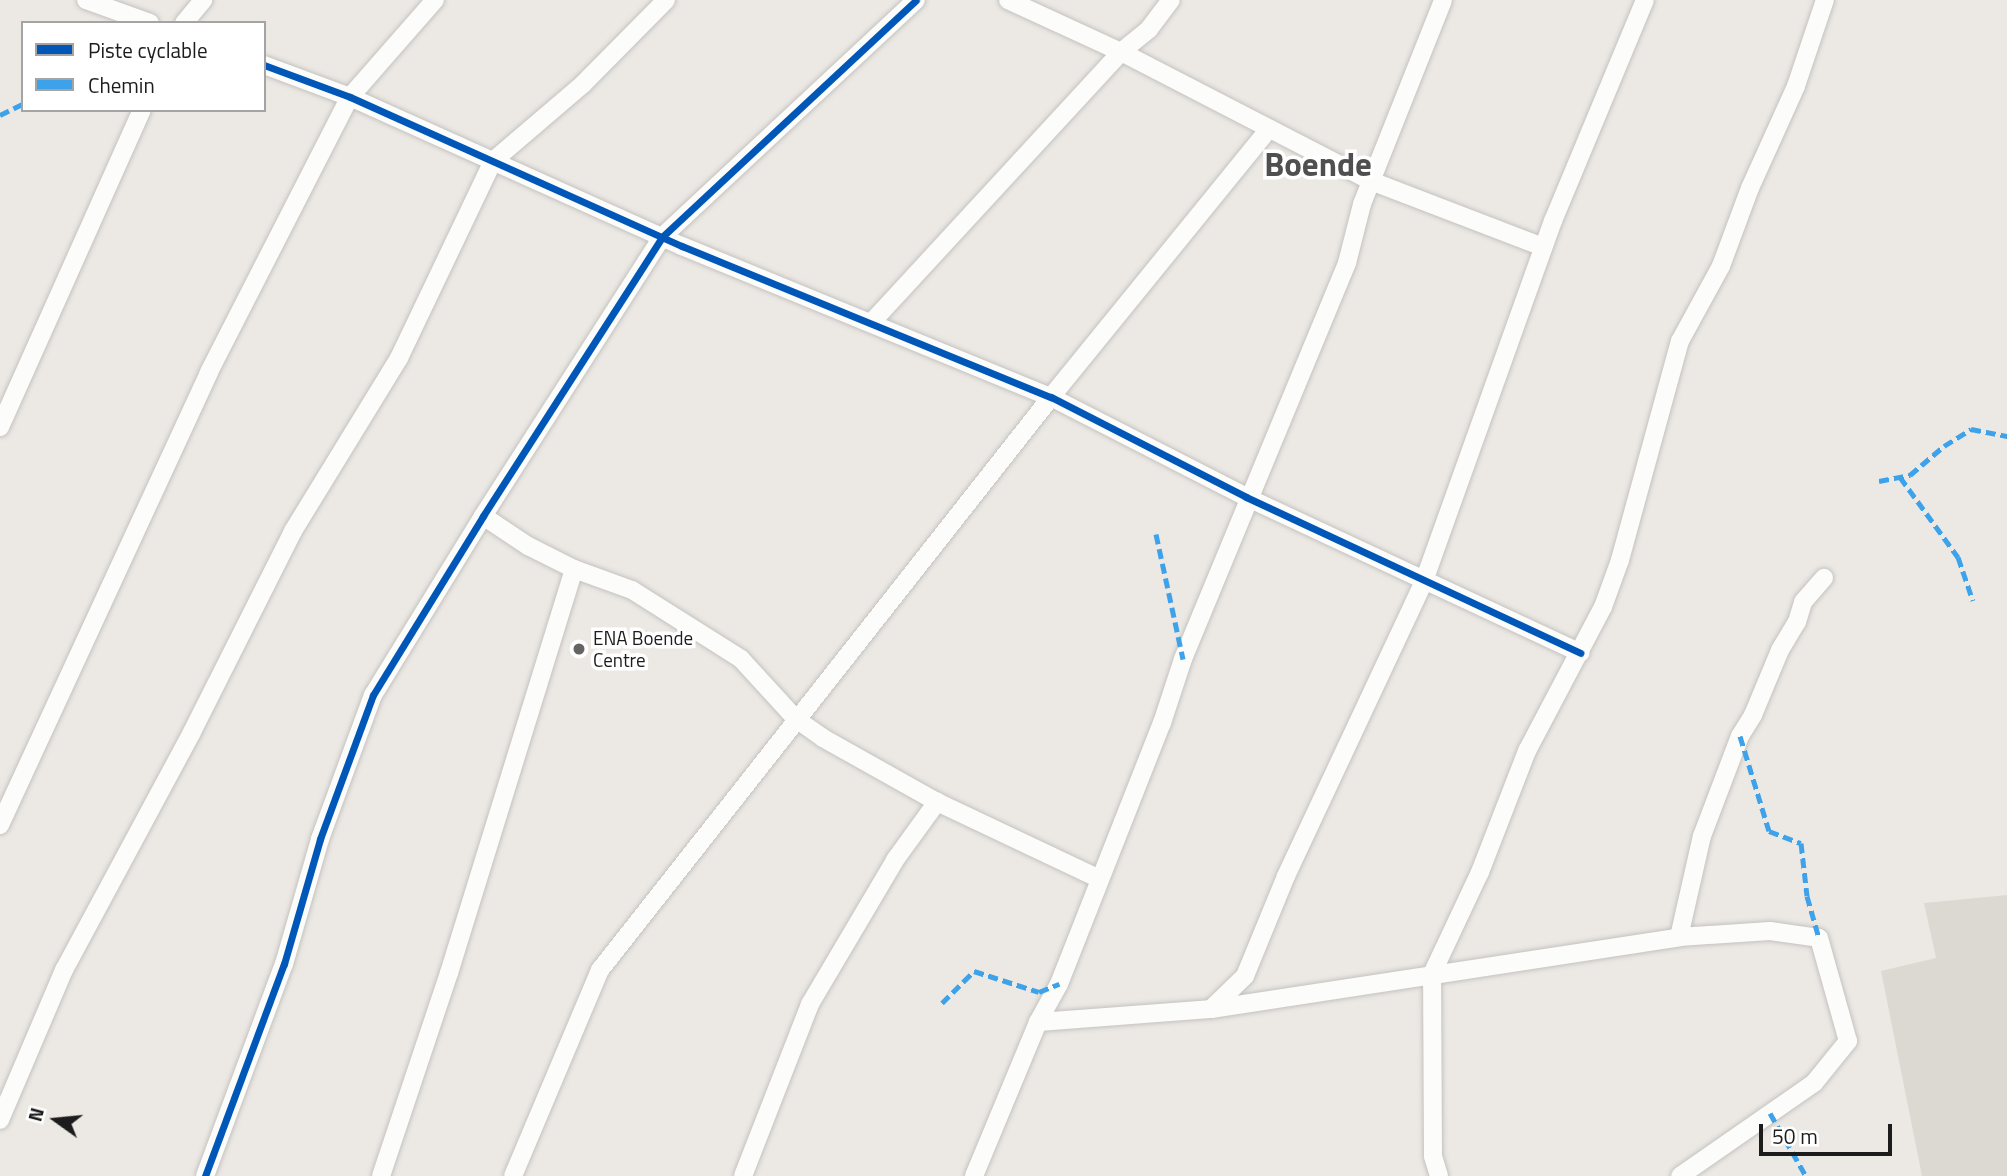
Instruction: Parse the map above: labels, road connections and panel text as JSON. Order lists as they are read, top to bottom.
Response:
{
  "districts": ["Boende"],
  "places": ["ENA Boende Centre"],
  "legend": ["Piste cyclable", "Chemin"],
  "scale_bar": "50 m",
  "north": "left"
}
